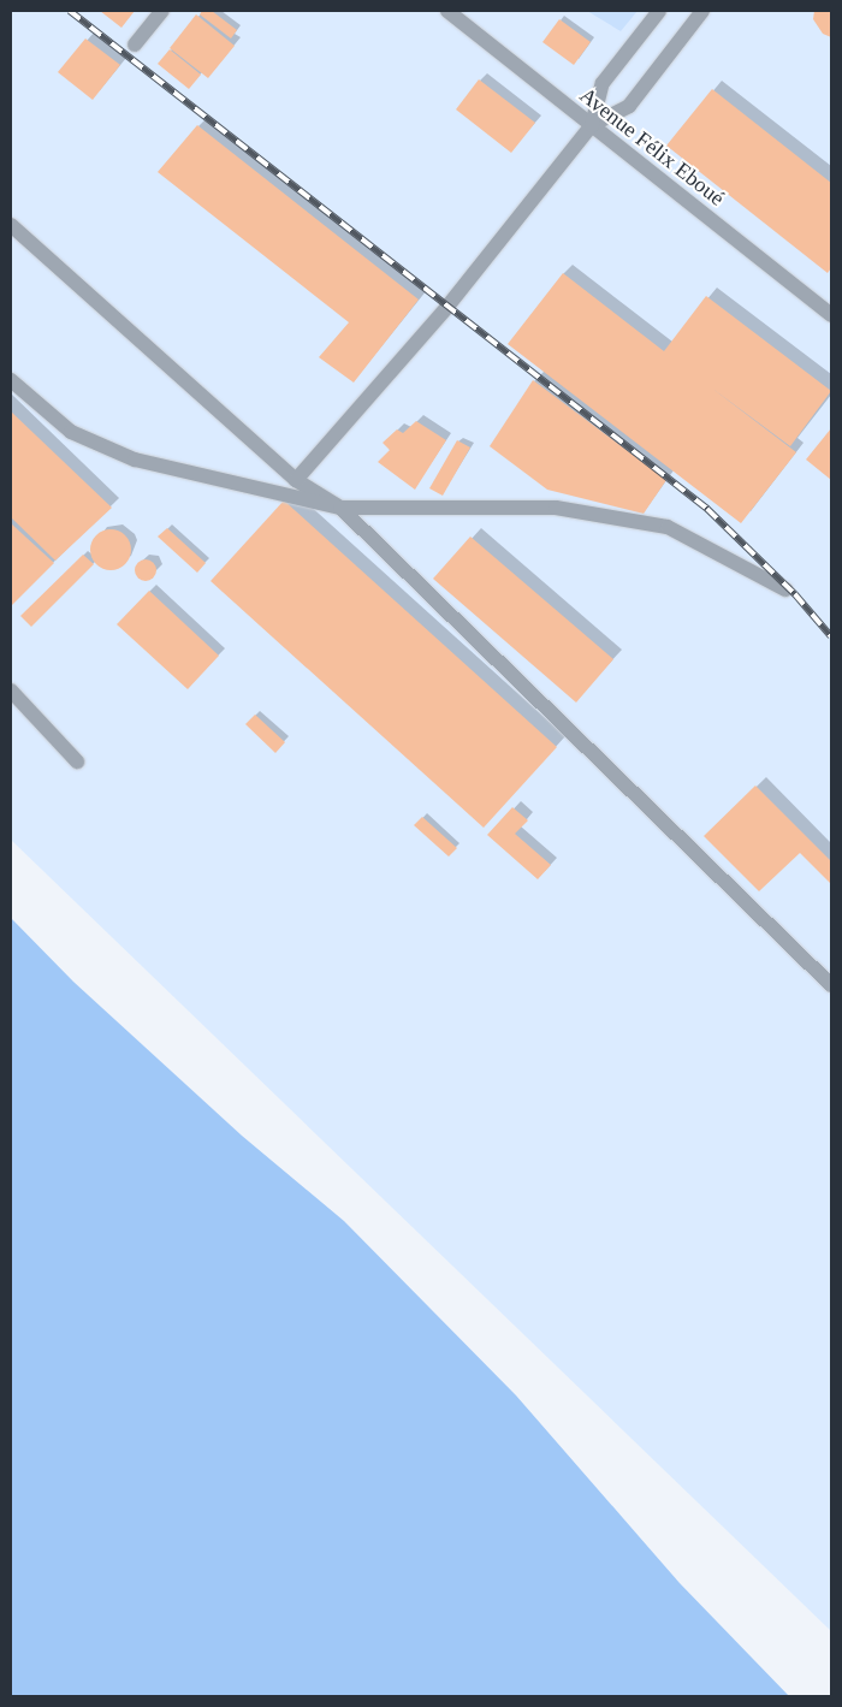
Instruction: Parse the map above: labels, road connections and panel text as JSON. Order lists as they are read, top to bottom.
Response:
{
  "streets": {
    "street": ["Avenue Félix Eboué"]
  }
}
